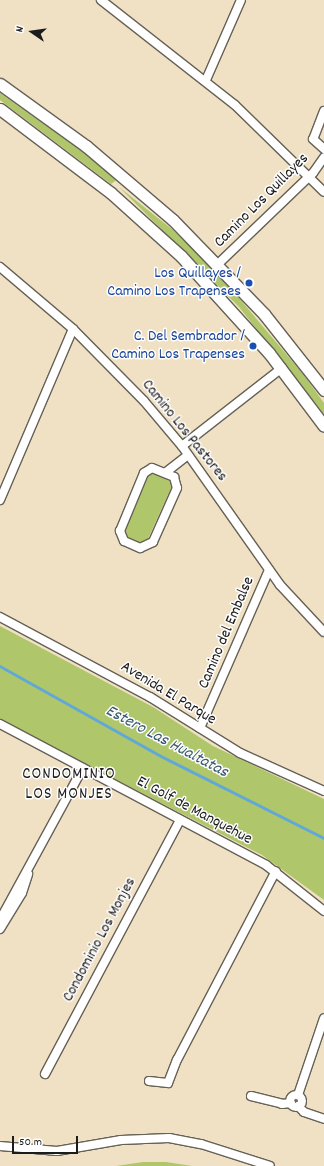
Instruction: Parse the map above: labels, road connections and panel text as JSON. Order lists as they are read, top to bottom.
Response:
{
  "streets": {
    "street": [
      "Camino Los Quillayes",
      "Camino Los Pastores",
      "Camino del Embalse",
      "Avenida El Parque",
      "El Golf de Manquehue",
      "Condominio Los Monjes"
    ]
  },
  "crossings": [
    ["Camino Los Pastores", "Camino del Embalse"],
    ["Camino del Embalse", "Avenida El Parque"],
    ["El Golf de Manquehue", "Condominio Los Monjes"]
  ],
  "districts": ["CONDOMINIO LOS MONJES"],
  "water": ["Estero Las Hualtatas"],
  "places": ["Los Quillayes / Camino Los Trapenses", "C. Del Sembrador / Camino Los Trapenses"],
  "scale_bar": "50 m",
  "north": "left"
}
